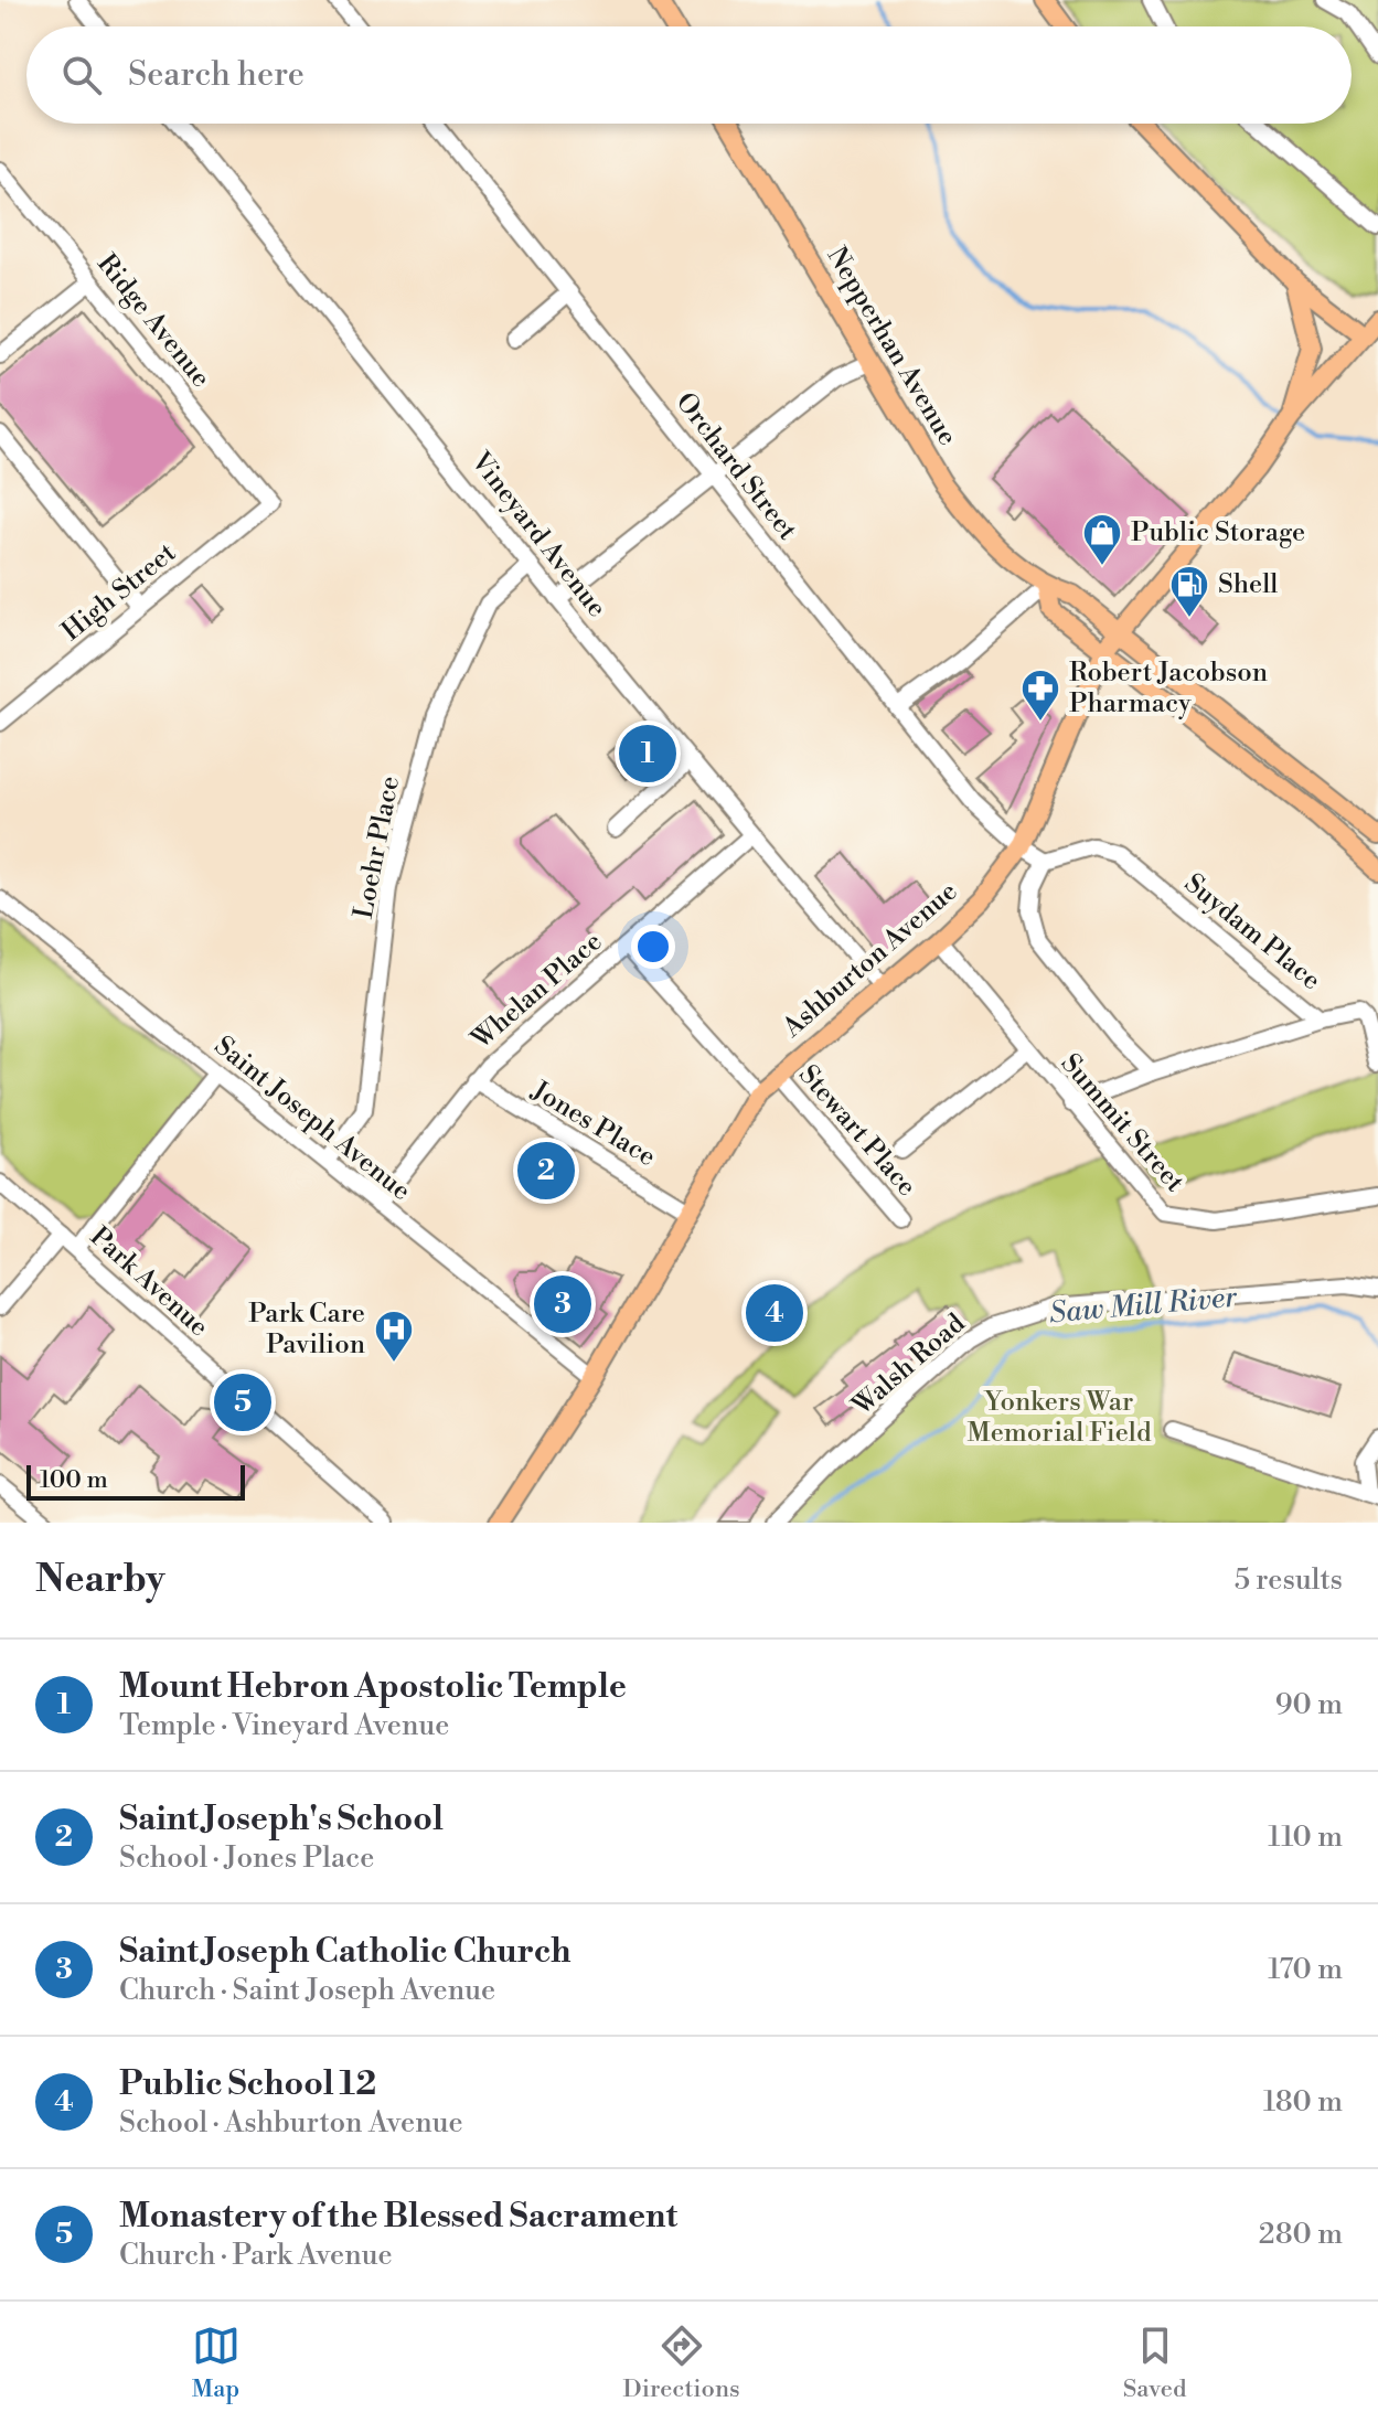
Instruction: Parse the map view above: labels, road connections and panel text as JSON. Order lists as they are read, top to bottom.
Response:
{
  "streets": {
    "main road": ["Nepperhan Avenue", "Ashburton Avenue"],
    "street": [
      "Ridge Avenue",
      "Orchard Street",
      "Vineyard Avenue",
      "High Street",
      "Loehr Place",
      "Suydam Place",
      "Whelan Place",
      "Saint Joseph Avenue",
      "Summit Street",
      "Jones Place",
      "Stewart Place",
      "Park Avenue",
      "Walsh Road"
    ]
  },
  "crossings": [
    ["Ridge Avenue", "High Street"],
    ["Nepperhan Avenue", "Ashburton Avenue"],
    ["Orchard Street", "Suydam Place"],
    ["Orchard Street", "Ashburton Avenue"],
    ["Vineyard Avenue", "Loehr Place"],
    ["Vineyard Avenue", "Ashburton Avenue"],
    ["Vineyard Avenue", "Whelan Place"],
    ["Loehr Place", "Saint Joseph Avenue"],
    ["Suydam Place", "Summit Street"],
    ["Ashburton Avenue", "Saint Joseph Avenue"],
    ["Ashburton Avenue", "Summit Street"],
    ["Ashburton Avenue", "Jones Place"],
    ["Ashburton Avenue", "Stewart Place"],
    ["Whelan Place", "Saint Joseph Avenue"],
    ["Whelan Place", "Jones Place"]
  ],
  "water": ["Saw Mill River"],
  "parks": ["Yonkers War Memorial Field"],
  "places": {
    "shop": ["Public Storage"],
    "fuel station": ["Shell"],
    "pharmacy": ["Robert Jacobson Pharmacy"],
    "hospital": ["Park Care Pavilion"]
  },
  "scale_bar": "100 m",
  "page": {
    "search": "Search here",
    "pins": [
      "1",
      "2",
      "3",
      "4",
      "5"
    ],
    "scale": "100 m",
    "heading": ["Nearby", "5 results"],
    "list": [
      {
        "mark": "1",
        "name": "Mount Hebron Apostolic Temple",
        "note": "Temple · Vineyard Avenue",
        "value": "90 m"
      },
      {
        "mark": "2",
        "name": "Saint Joseph's School",
        "note": "School · Jones Place",
        "value": "110 m"
      },
      {
        "mark": "3",
        "name": "Saint Joseph Catholic Church",
        "note": "Church · Saint Joseph Avenue",
        "value": "170 m"
      },
      {
        "mark": "4",
        "name": "Public School 12",
        "note": "School · Ashburton Avenue",
        "value": "180 m"
      },
      {
        "mark": "5",
        "name": "Monastery of the Blessed Sacrament",
        "note": "Church · Park Avenue",
        "value": "280 m"
      }
    ],
    "nav": ["Map", "Directions", "Saved"]
  }
}
